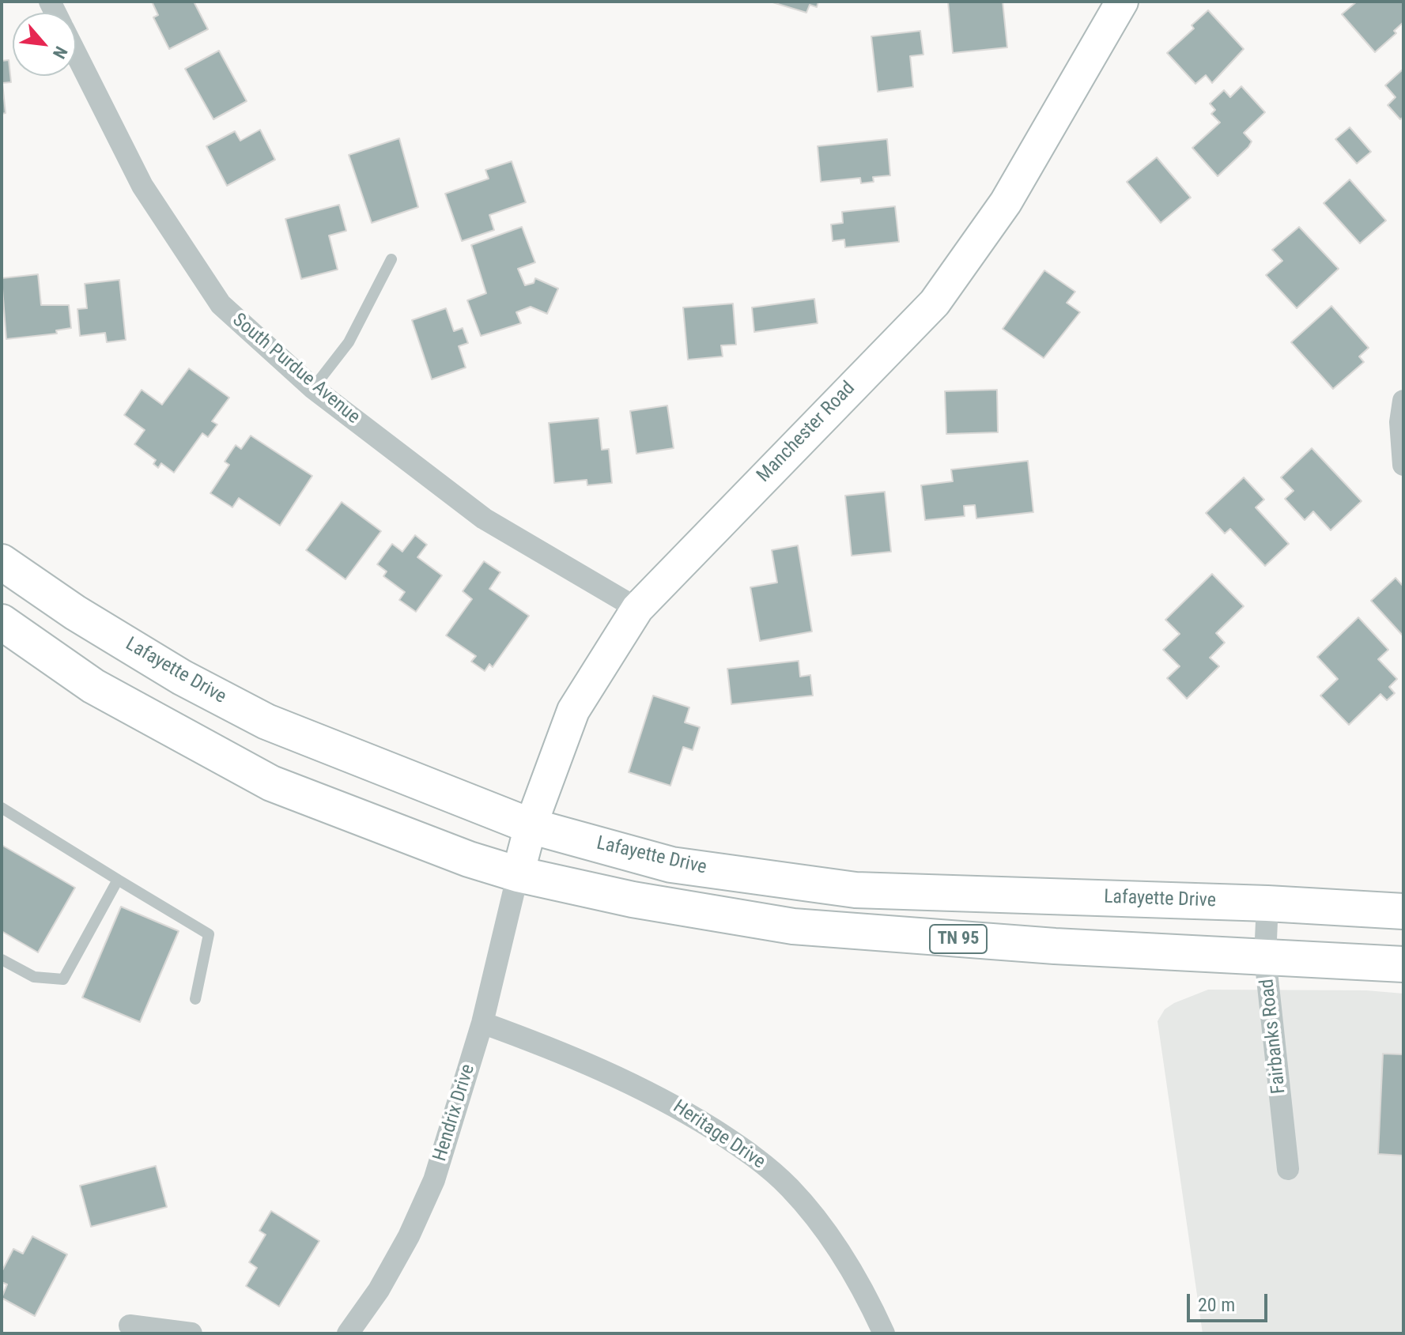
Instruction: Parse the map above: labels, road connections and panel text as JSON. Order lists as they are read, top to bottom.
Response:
{
  "streets": {
    "main road": ["Lafayette Drive", "TN 95"],
    "street": [
      "South Purdue Avenue",
      "Manchester Road",
      "Fairbanks Road",
      "Hendrix Drive",
      "Heritage Drive"
    ]
  },
  "crossings": [
    ["South Purdue Avenue", "Manchester Road"],
    ["Manchester Road", "Lafayette Drive"],
    ["Manchester Road", "TN 95"],
    ["Manchester Road", "Hendrix Drive"],
    ["Lafayette Drive", "Fairbanks Road"],
    ["TN 95", "Fairbanks Road"],
    ["TN 95", "Hendrix Drive"],
    ["Hendrix Drive", "Heritage Drive"]
  ],
  "scale_bar": "20 m",
  "north": "bottom right"
}
